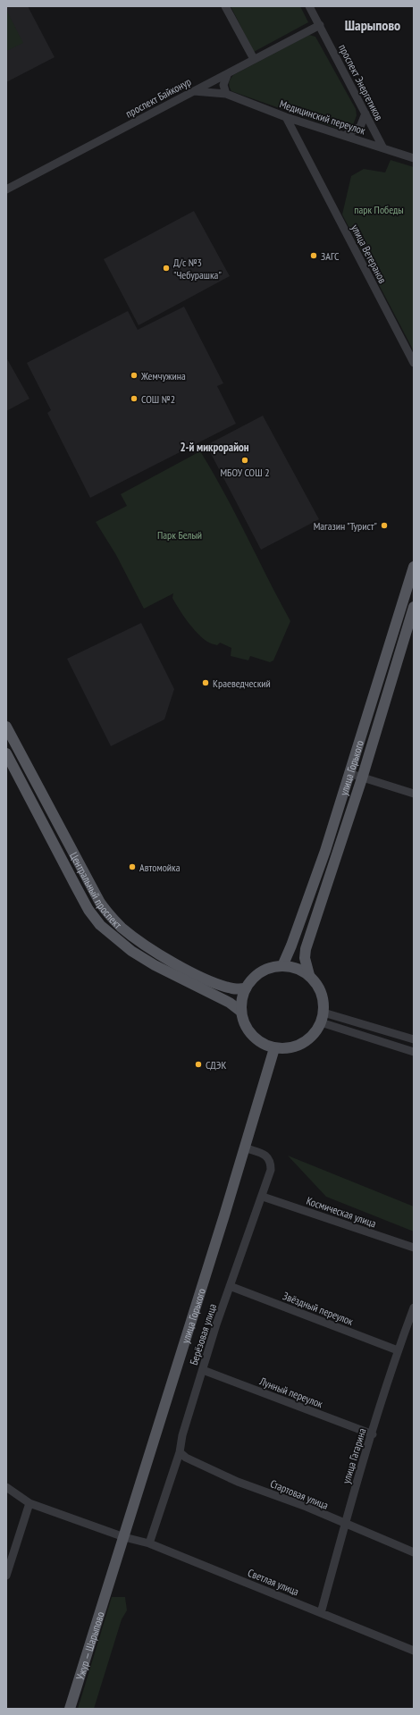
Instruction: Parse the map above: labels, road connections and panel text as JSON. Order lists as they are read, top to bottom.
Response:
{
  "streets": {
    "main road": ["улица Горького", "Центральный проспект", "Ужур — Шарыпово"],
    "street": [
      "проспект Энергетиков",
      "проспект Байконур",
      "Медицинский переулок",
      "улица Ветеранов",
      "Космическая улица",
      "Звёздный переулок",
      "Берёзовая улица",
      "Лунный переулок",
      "улица Гагарина",
      "Стартовая улица",
      "Светлая улица"
    ]
  },
  "crossings": [
    ["проспект Энергетиков", "проспект Байконур"],
    ["проспект Энергетиков", "Медицинский переулок"],
    ["проспект Байконур", "Медицинский переулок"],
    ["Медицинский переулок", "улица Ветеранов"],
    ["улица Горького", "Центральный проспект"],
    ["улица Горького", "Берёзовая улица"],
    ["улица Горького", "Светлая улица"],
    ["улица Горького", "Ужур — Шарыпово"],
    ["Космическая улица", "Берёзовая улица"],
    ["Звёздный переулок", "Берёзовая улица"],
    ["Звёздный переулок", "улица Гагарина"],
    ["Берёзовая улица", "Лунный переулок"],
    ["Берёзовая улица", "Стартовая улица"],
    ["Берёзовая улица", "Светлая улица"],
    ["Лунный переулок", "улица Гагарина"],
    ["улица Гагарина", "Стартовая улица"],
    ["улица Гагарина", "Светлая улица"]
  ],
  "districts": ["Шарыпово", "2-й микрорайон"],
  "parks": ["парк Победы", "Парк Белый"],
  "places": [
    "ЗАГС",
    "Д/c №3 \"Чебурашка\"",
    "Жемчужина",
    "СОШ №2",
    "МБОУ СОШ 2",
    "Магазин \"Турист\"",
    "Краеведческий",
    "Автомойка",
    "СДЭК"
  ]
}
